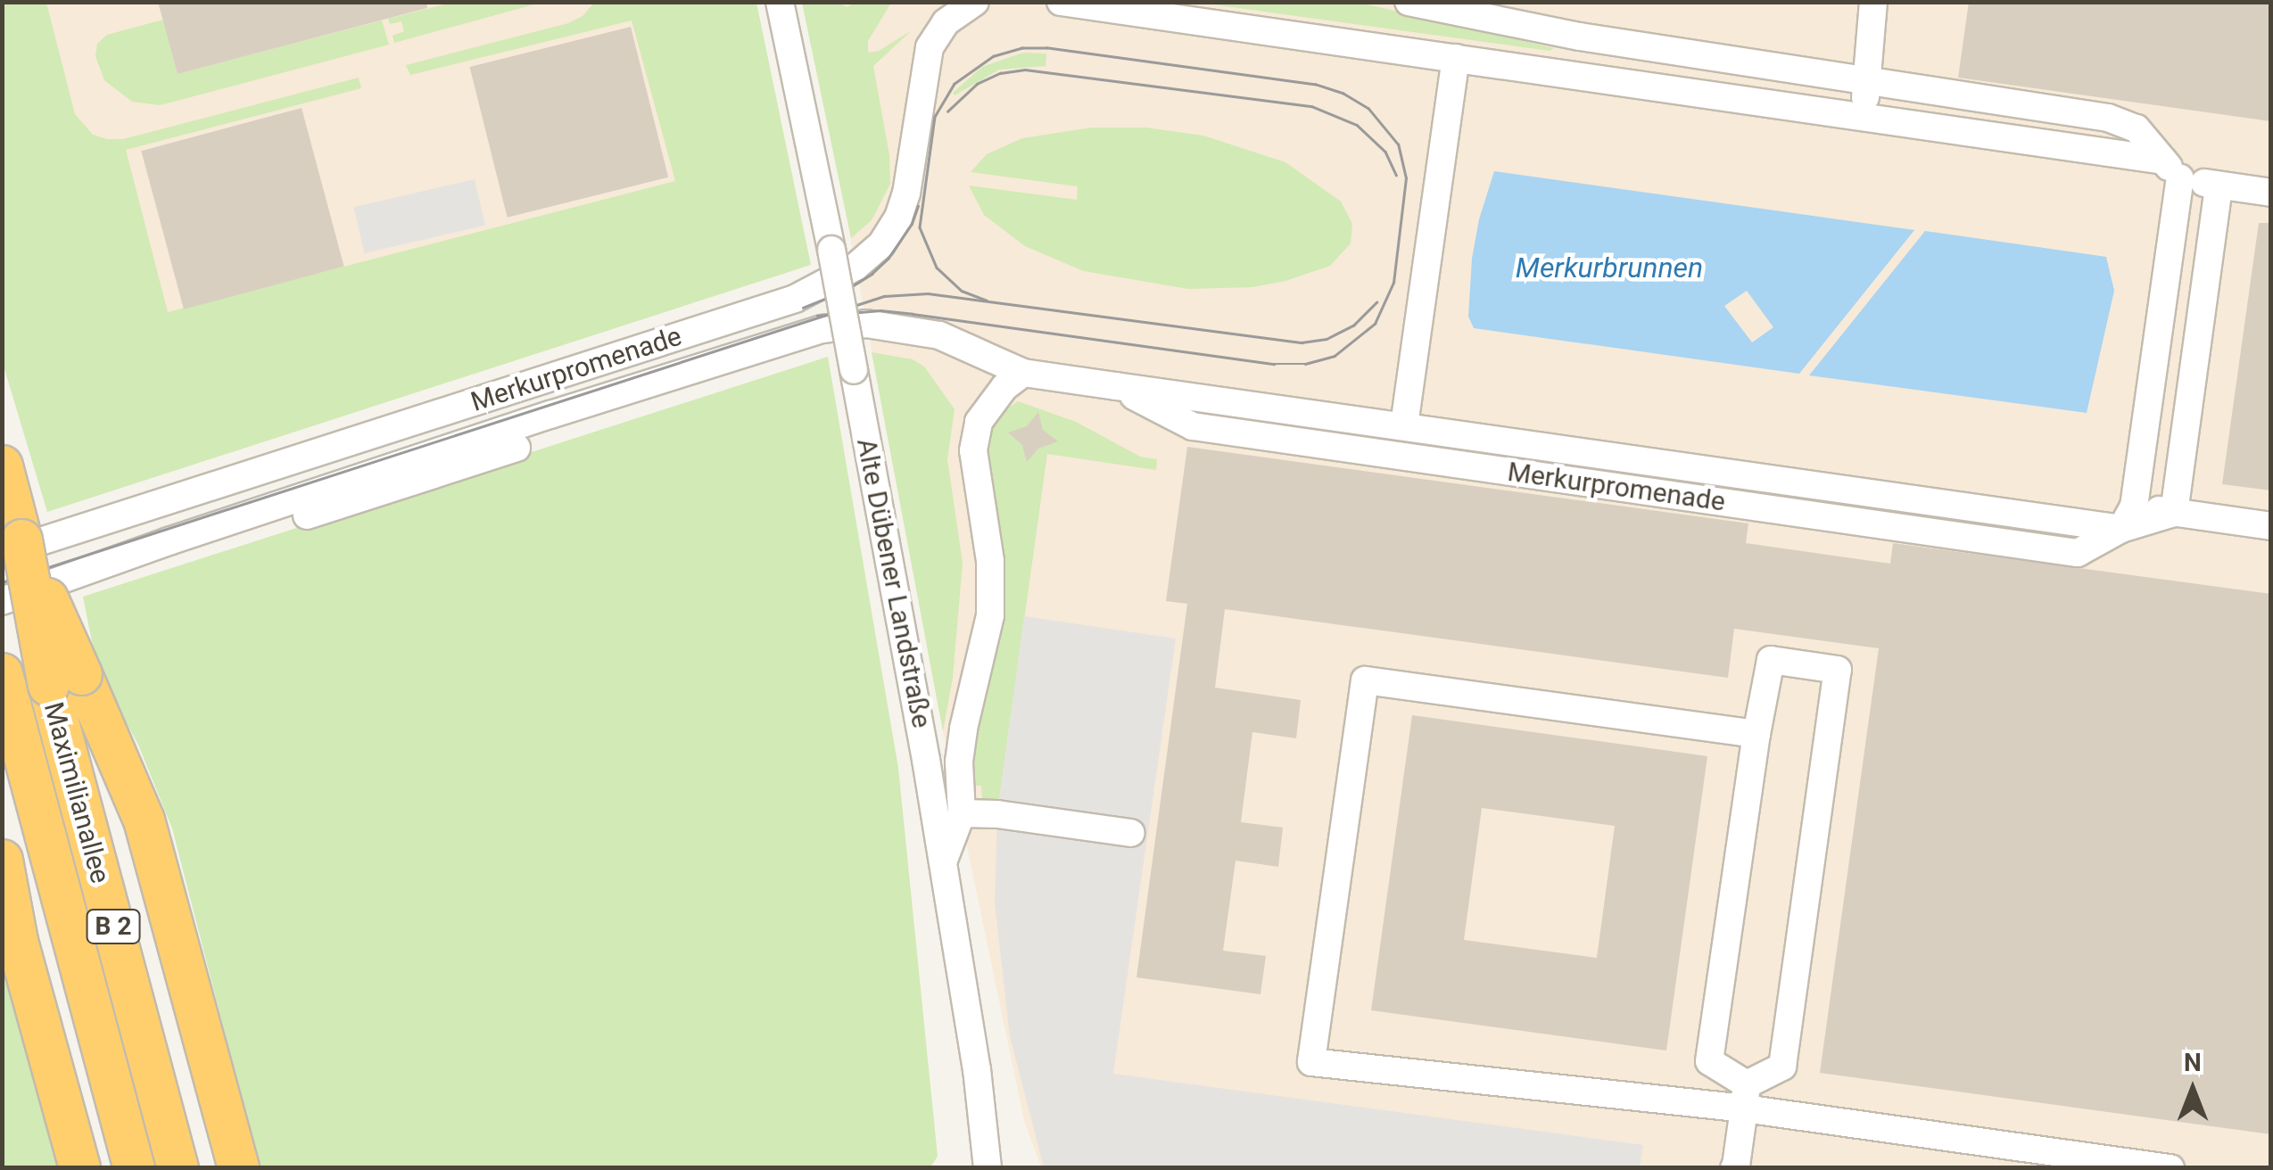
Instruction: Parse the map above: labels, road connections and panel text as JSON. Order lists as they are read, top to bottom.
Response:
{
  "streets": {
    "highway": ["Maximilianallee", "B 2"],
    "street": ["Merkurpromenade", "Alte Dübener Landstraße"]
  },
  "crossings": [
    ["Merkurpromenade", "Maximilianallee"]
  ],
  "water": ["Merkurbrunnen"],
  "north": "top"
}
